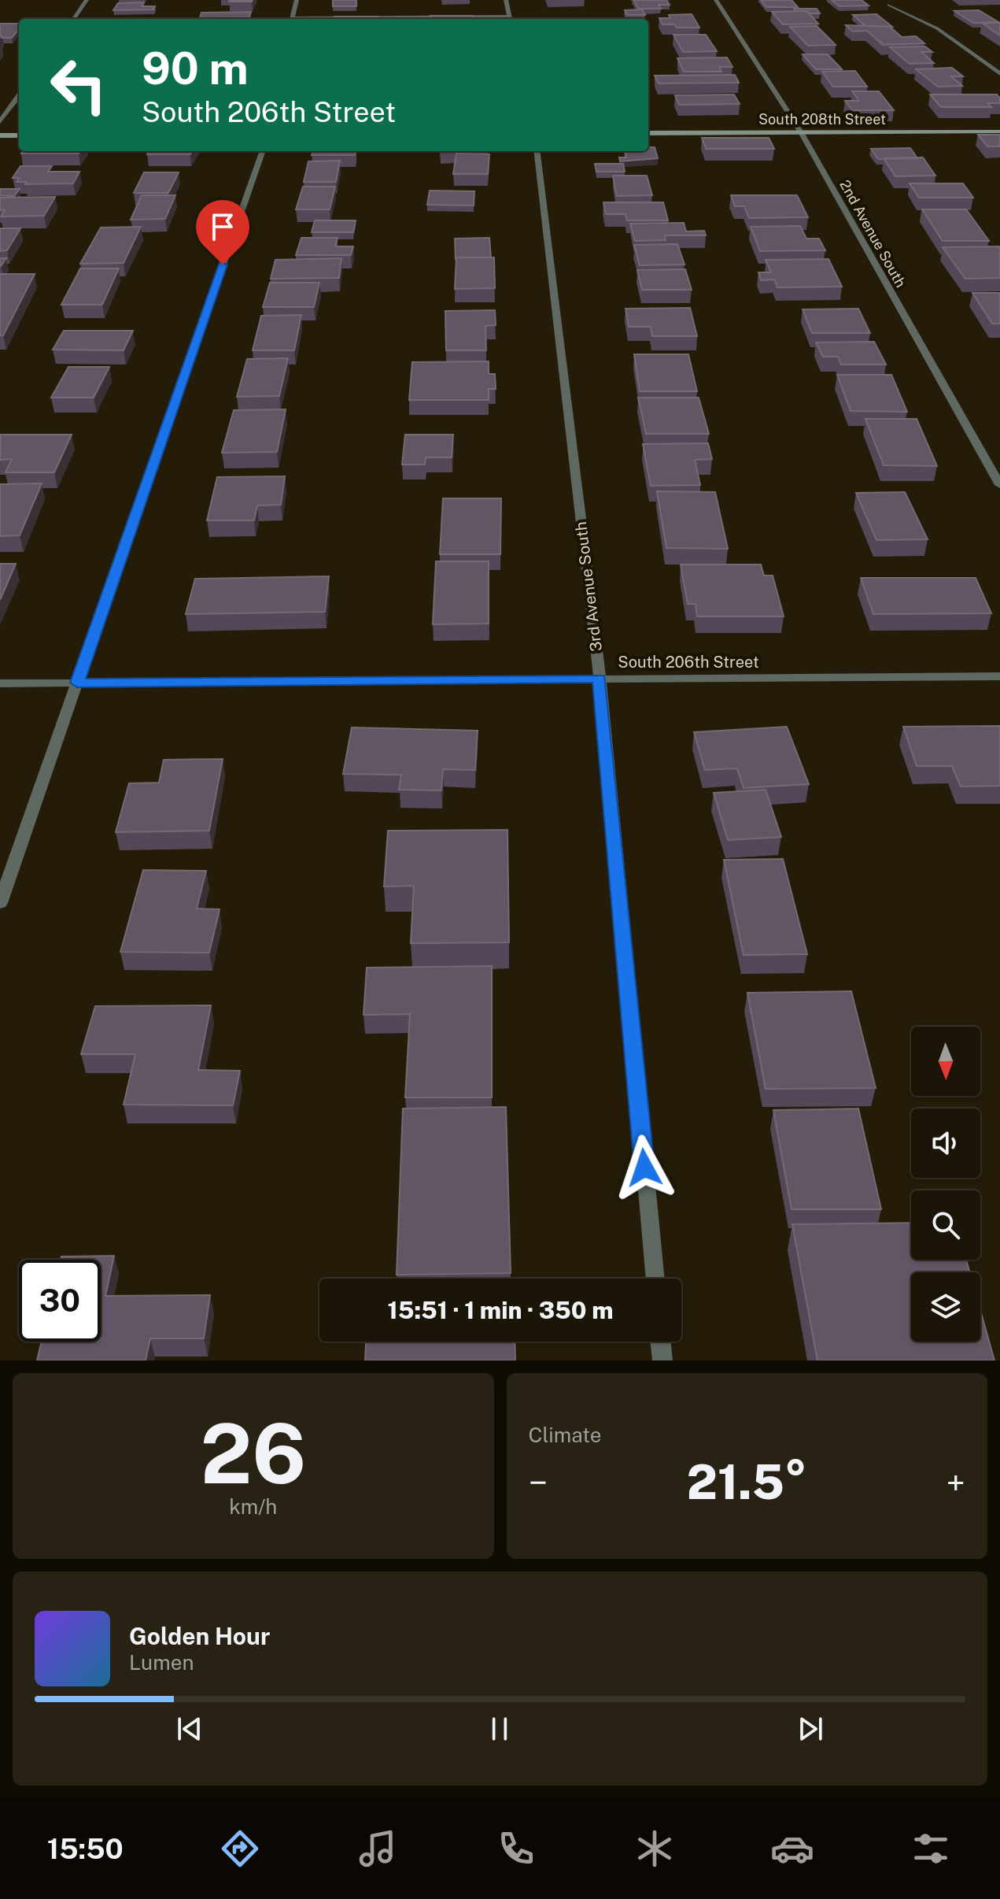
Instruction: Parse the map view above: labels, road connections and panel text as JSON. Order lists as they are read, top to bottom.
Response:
{
  "streets": {
    "street": [
      "South 208th Street",
      "2nd Avenue South",
      "3rd Avenue South",
      "South 206th Street"
    ]
  },
  "crossings": [
    ["South 208th Street", "2nd Avenue South"],
    ["3rd Avenue South", "South 206th Street"]
  ],
  "north": "bottom",
  "page": {
    "turn": ["90 m", "South 206th Street"],
    "limit": "30",
    "trip": "15:51 · 1 min · 350 m",
    "tile": [
      ["26", "km/h"],
      "Climate"
    ],
    "heat": ["−", "21.5°", "+"],
    "song": ["Golden Hour", "Lumen"],
    "tabs": "15:50"
  }
}
